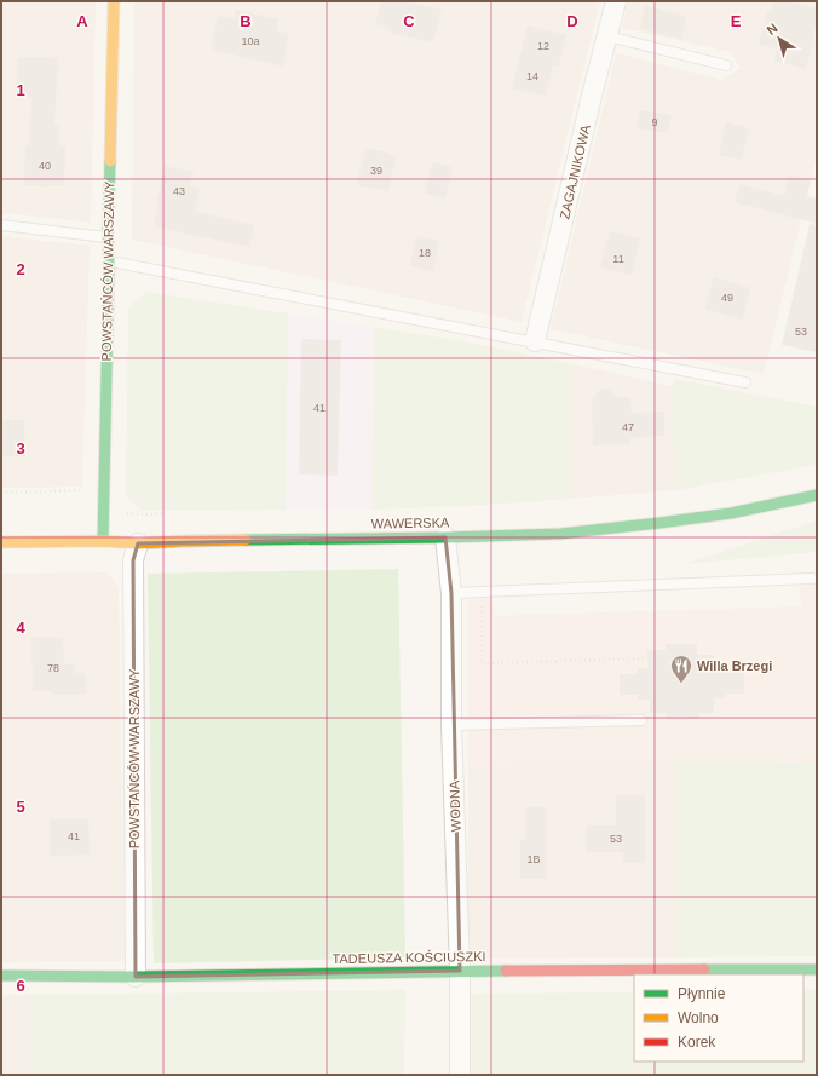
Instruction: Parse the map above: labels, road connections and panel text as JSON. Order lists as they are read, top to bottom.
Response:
{
  "streets": {
    "street": [
      "ZAGAJNIKOWA",
      "POWSTAŃCÓW WARSZAWY",
      "WAWERSKA",
      "WODNA",
      "TADEUSZA KOŚCIUSZKI"
    ]
  },
  "crossings": [
    ["POWSTAŃCÓW WARSZAWY", "WAWERSKA"],
    ["POWSTAŃCÓW WARSZAWY", "TADEUSZA KOŚCIUSZKI"],
    ["WAWERSKA", "WODNA"],
    ["WODNA", "TADEUSZA KOŚCIUSZKI"]
  ],
  "places": {
    "restaurant": ["Willa Brzegi"]
  },
  "house_numbers": [
    "10a",
    "12",
    "14",
    "9",
    "40",
    "39",
    "43",
    "18",
    "11",
    "49",
    "53",
    "41",
    "47",
    "78",
    "41",
    "53",
    "1B"
  ],
  "legend": ["Płynnie", "Wolno", "Korek"],
  "north": "top left",
  "grid": {
    "columns": [
      "A",
      "B",
      "C",
      "D",
      "E"
    ],
    "rows": [
      "1",
      "2",
      "3",
      "4",
      "5",
      "6"
    ]
  }
}
